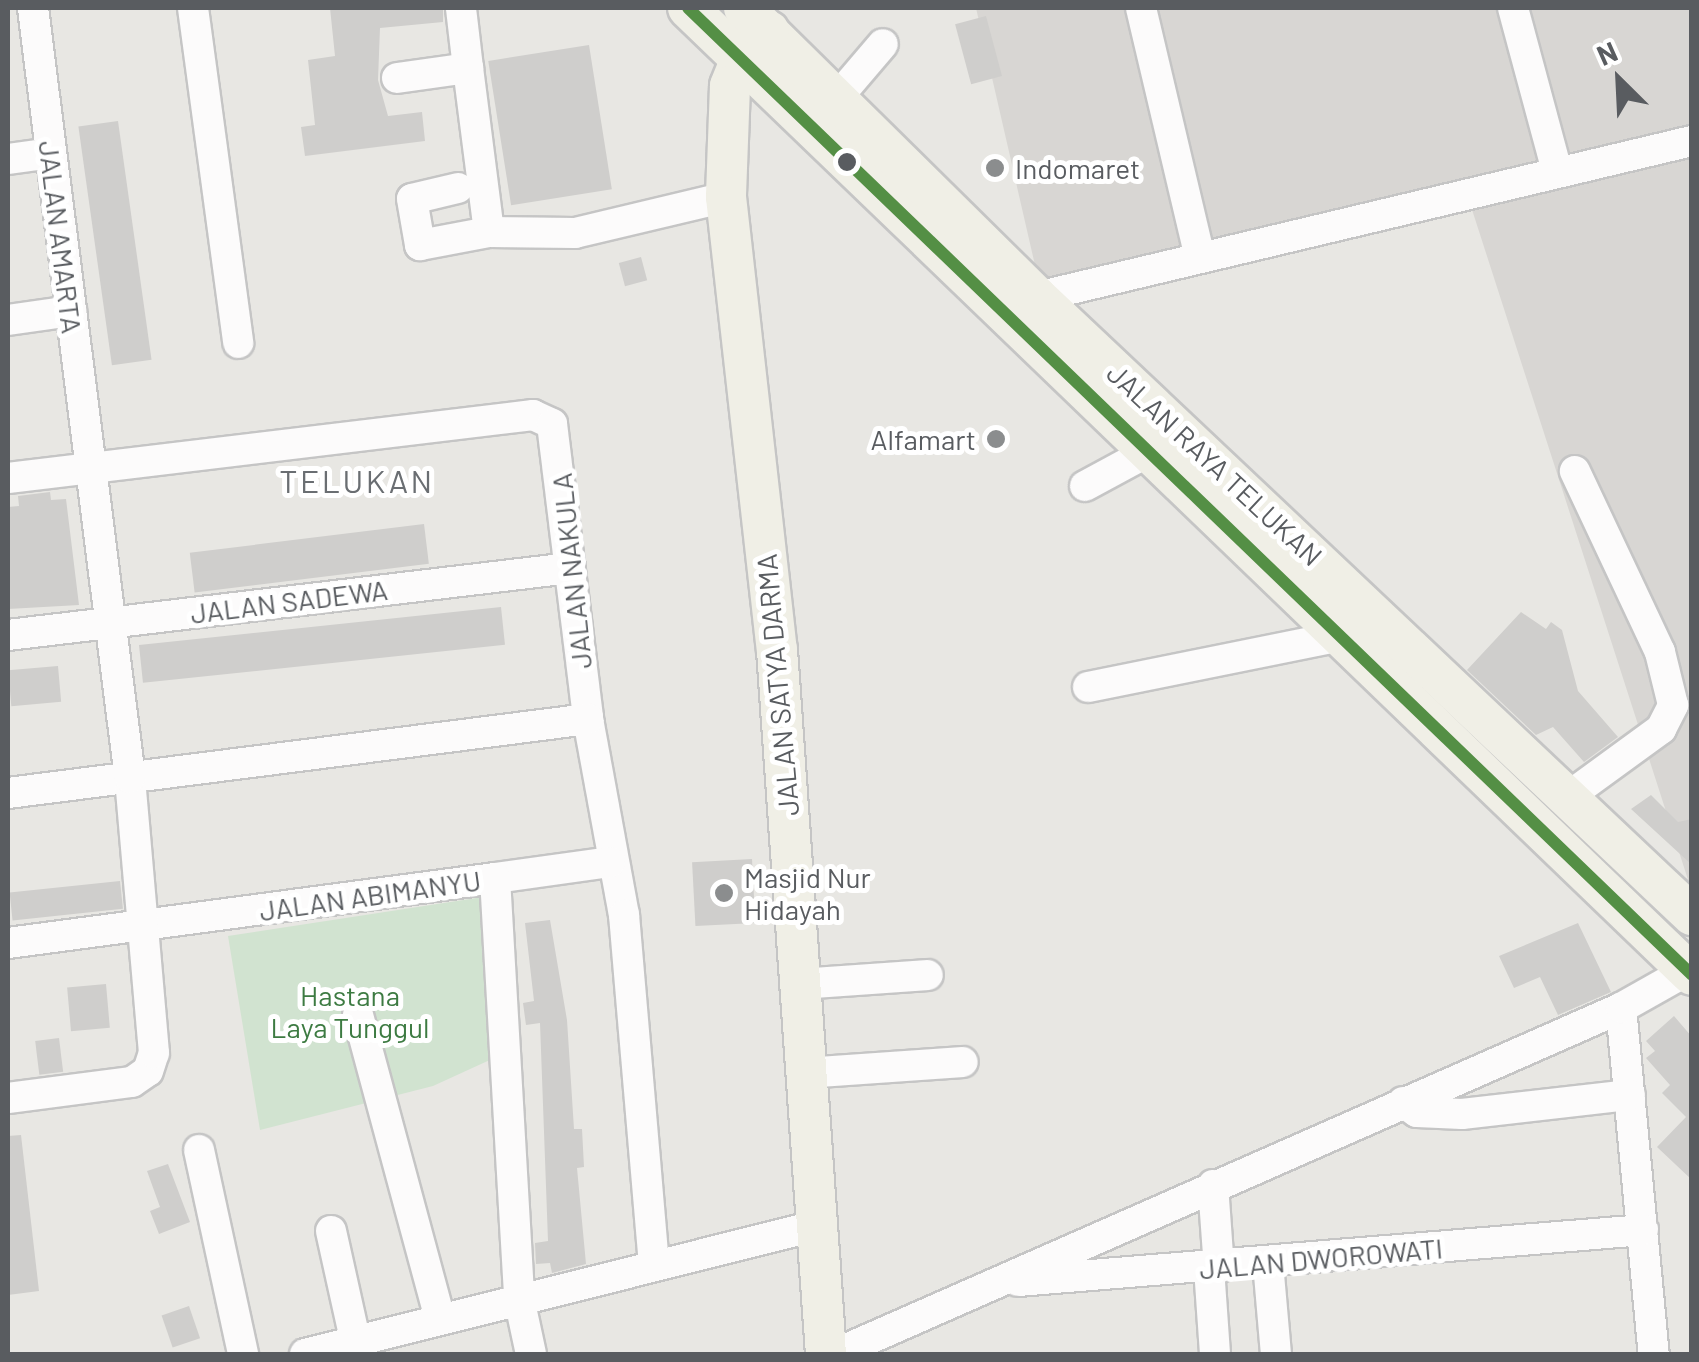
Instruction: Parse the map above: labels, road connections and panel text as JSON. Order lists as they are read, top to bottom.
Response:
{
  "streets": {
    "main road": ["JALAN RAYA TELUKAN", "JALAN SATYA DARMA"],
    "street": [
      "JALAN AMARTA",
      "JALAN NAKULA",
      "JALAN SADEWA",
      "JALAN ABIMANYU",
      "JALAN DWOROWATI"
    ]
  },
  "crossings": [
    ["JALAN AMARTA", "JALAN NAKULA"],
    ["JALAN AMARTA", "JALAN SADEWA"],
    ["JALAN AMARTA", "JALAN ABIMANYU"],
    ["JALAN RAYA TELUKAN", "JALAN SATYA DARMA"],
    ["JALAN NAKULA", "JALAN SADEWA"]
  ],
  "districts": ["TELUKAN"],
  "parks": ["Hastana Laya Tunggul"],
  "places": ["Indomaret", "Alfamart", "Masjid Nur Hidayah"],
  "north": "top left"
}
